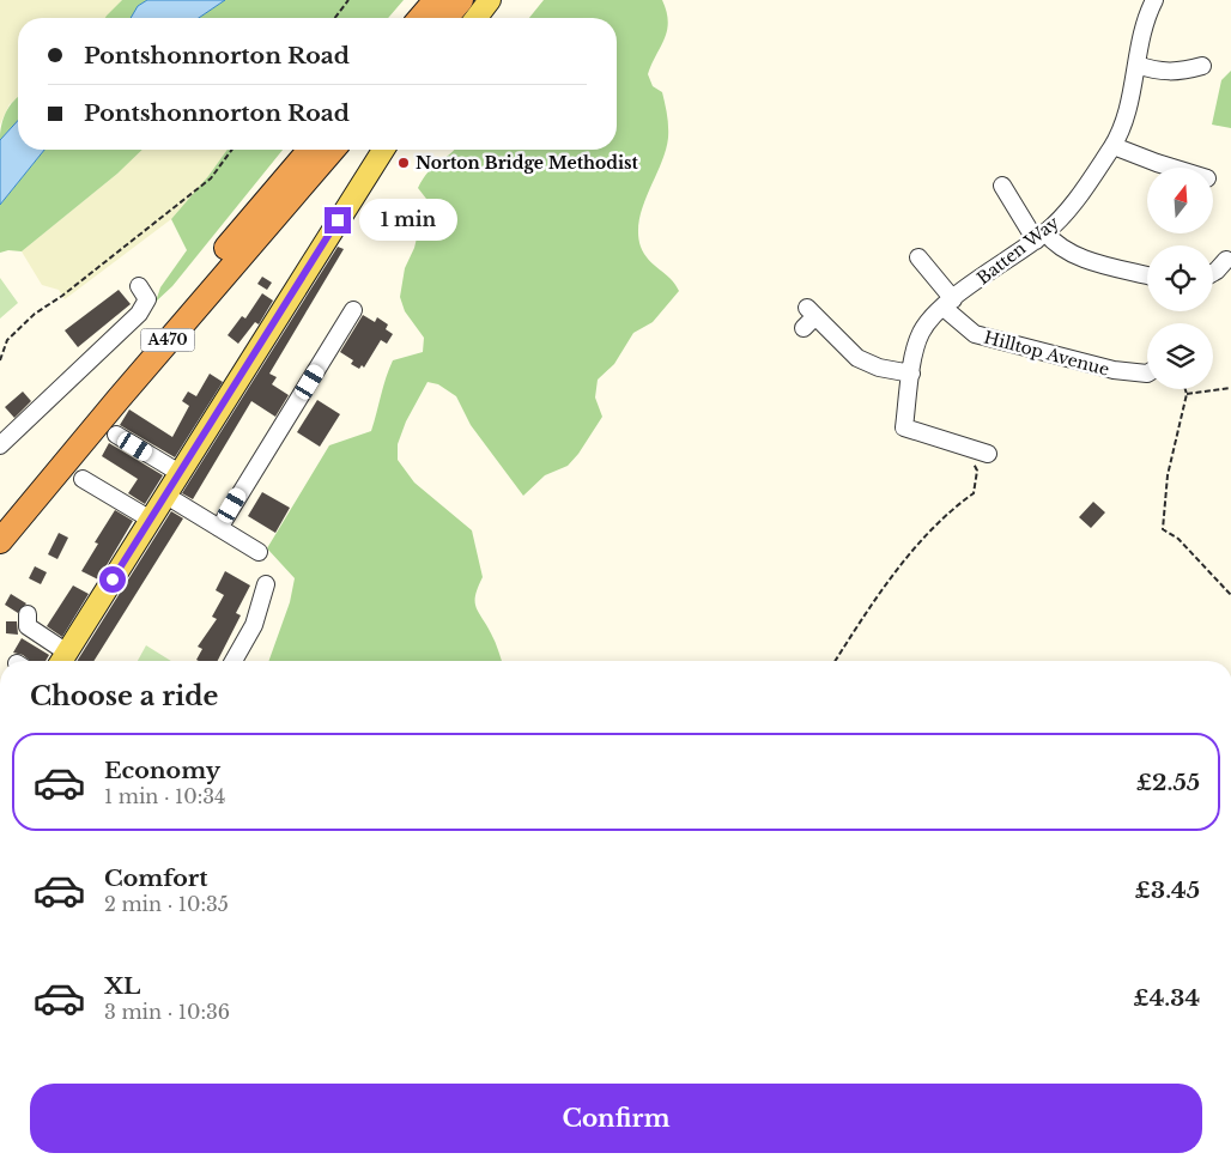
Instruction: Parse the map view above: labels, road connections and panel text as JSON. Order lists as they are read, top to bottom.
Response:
{
  "streets": {
    "highway": ["A470"],
    "street": ["Batten Way", "Hilltop Avenue"]
  },
  "crossings": [
    ["Batten Way", "Hilltop Avenue"]
  ],
  "places": ["Norton Bridge Methodist"],
  "north": "top",
  "page": {
    "banner": ["Pontshonnorton Road", "Pontshonnorton Road"],
    "bubble": "1 min",
    "heading": "Choose a ride",
    "list": [
      {
        "name": "Economy",
        "note": "1 min · 10:34",
        "value": "£2.55"
      },
      {
        "name": "Comfort",
        "note": "2 min · 10:35",
        "value": "£3.45"
      },
      {
        "name": "XL",
        "note": "3 min · 10:36",
        "value": "£4.34"
      }
    ],
    "buttons": "Confirm"
  }
}
